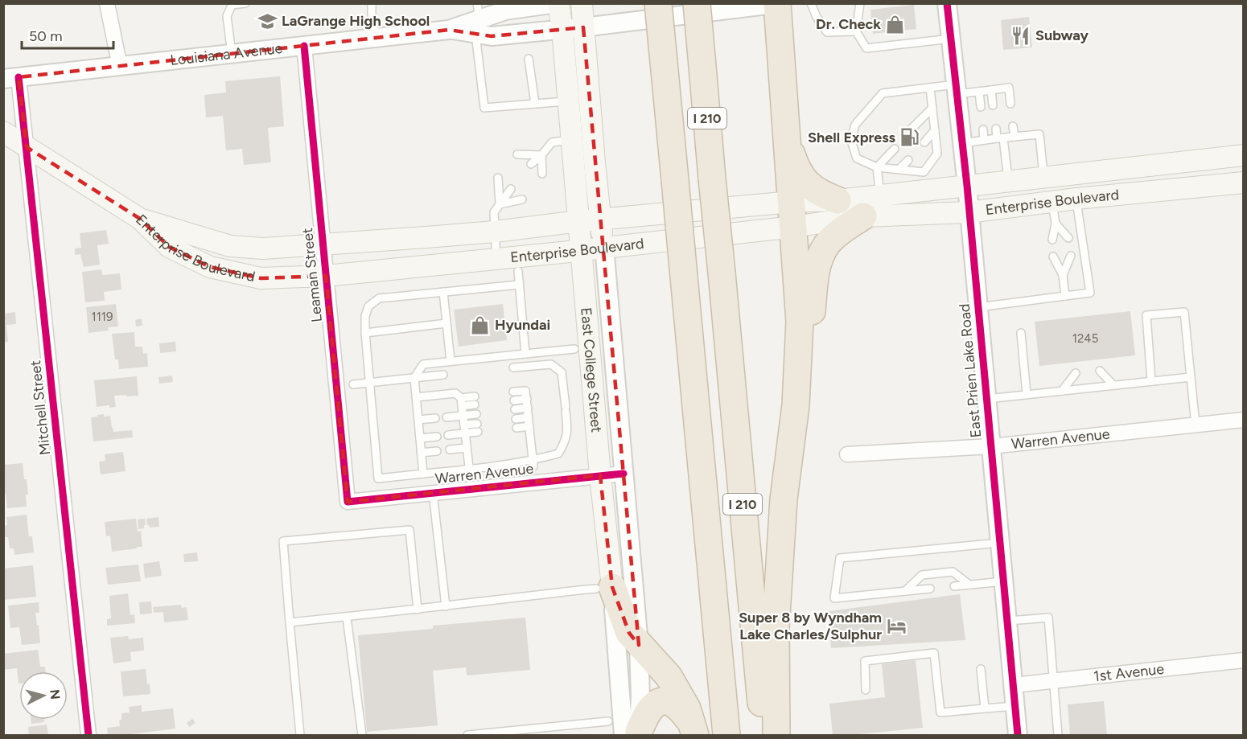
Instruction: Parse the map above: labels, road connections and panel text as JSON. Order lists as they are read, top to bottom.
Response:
{
  "streets": {
    "highway": ["I 210"],
    "main road": ["Enterprise Boulevard", "East College Street"],
    "street": [
      "Louisiana Avenue",
      "Leaman Street",
      "East Prien Lake Road",
      "Mitchell Street",
      "Warren Avenue",
      "1st Avenue"
    ]
  },
  "crossings": [
    ["Louisiana Avenue", "Leaman Street"],
    ["Louisiana Avenue", "East College Street"],
    ["Louisiana Avenue", "Mitchell Street"],
    ["Enterprise Boulevard", "Leaman Street"],
    ["Enterprise Boulevard", "East College Street"],
    ["Enterprise Boulevard", "East Prien Lake Road"],
    ["Leaman Street", "Warren Avenue"],
    ["East College Street", "Warren Avenue"],
    ["East Prien Lake Road", "Warren Avenue"],
    ["East Prien Lake Road", "1st Avenue"]
  ],
  "places": {
    "school or university": ["LaGrange High School"],
    "shop": ["Dr. Check", "Hyundai"],
    "restaurant": ["Subway"],
    "fuel station": ["Shell Express"],
    "hotel": ["Super 8 by Wyndham Lake Charles/Sulphur"]
  },
  "house_numbers": ["1119", "1245"],
  "scale_bar": "50 m",
  "north": "right"
}
